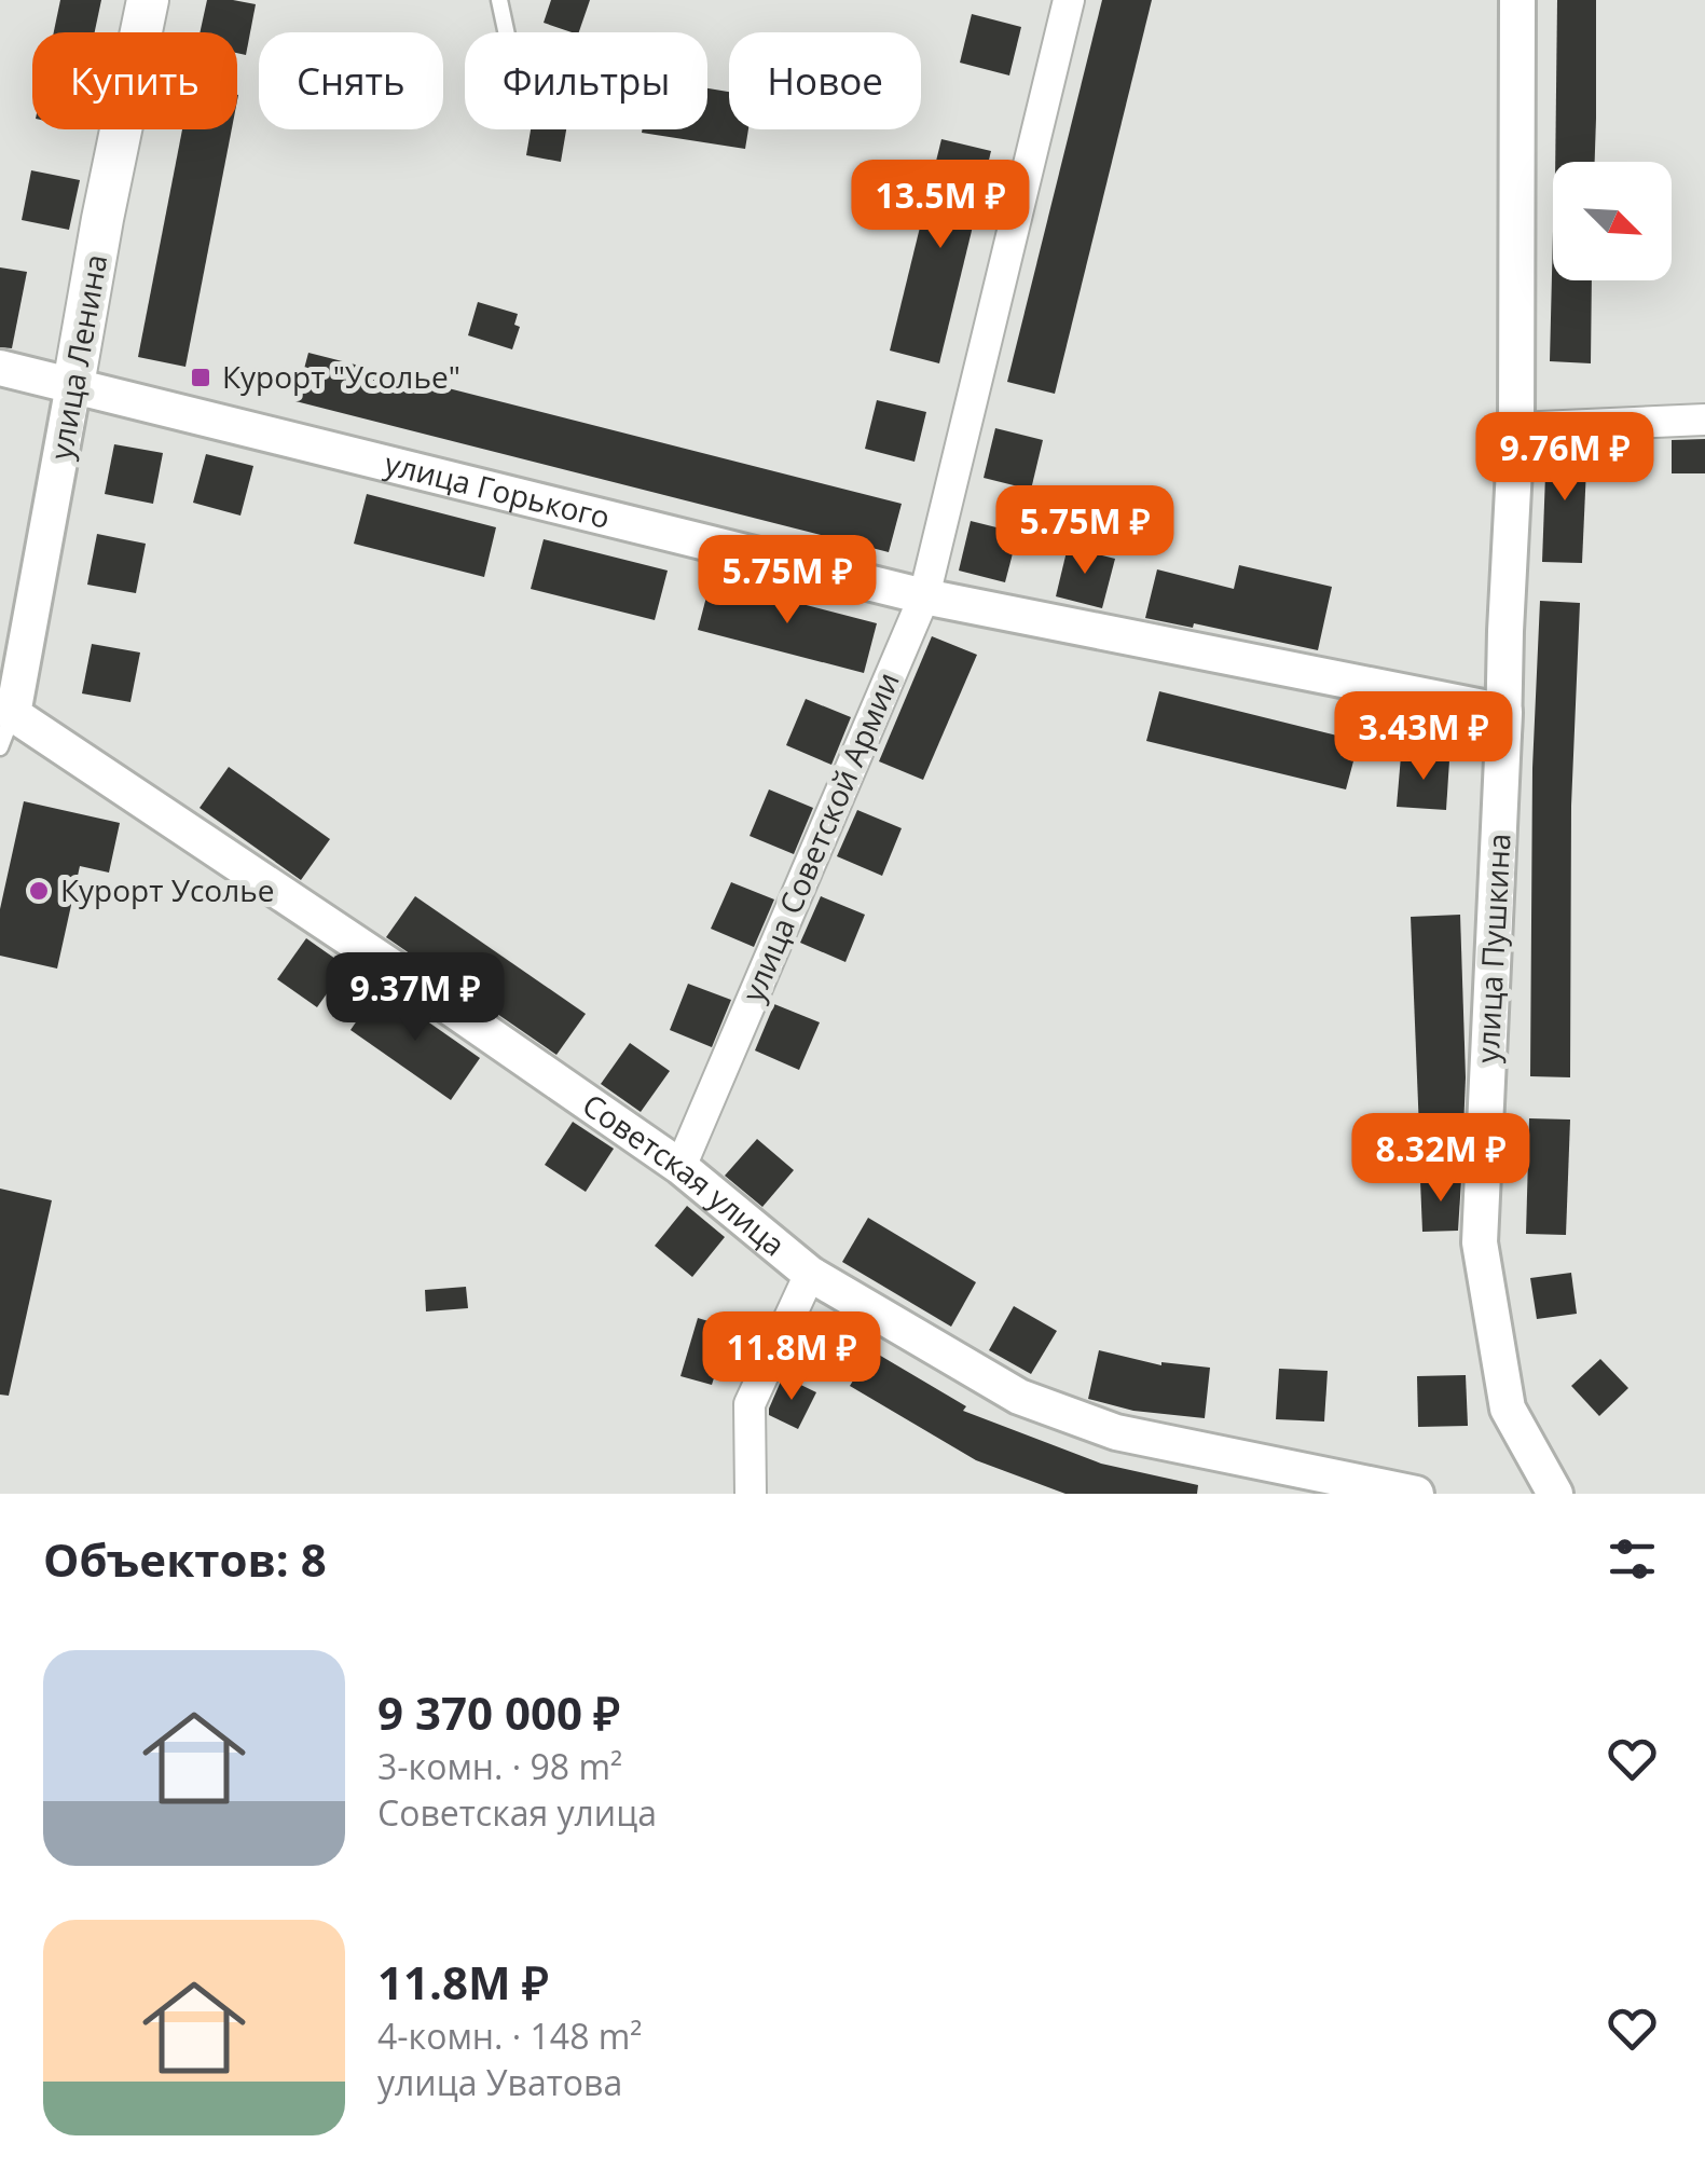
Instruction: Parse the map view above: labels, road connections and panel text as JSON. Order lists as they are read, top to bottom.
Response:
{
  "streets": {
    "main road": ["улица Ленина"],
    "street": [
      "улица Горького",
      "улица Советской Армии",
      "улица Пушкина",
      "Советская улица"
    ]
  },
  "crossings": [
    ["улица Ленина", "улица Горького"],
    ["улица Ленина", "Советская улица"],
    ["улица Горького", "улица Советской Армии"],
    ["улица Горького", "улица Пушкина"],
    ["улица Советской Армии", "Советская улица"]
  ],
  "places": {
    "transit": ["Курорт \"Усолье\""],
    "other": ["Курорт Усолье"]
  },
  "north": "bottom right",
  "page": {
    "chip": [
      "Купить",
      "Снять",
      "Фильтры",
      "Новое"
    ],
    "price": [
      "13.5M ₽",
      "9.76M ₽",
      "5.75M ₽",
      "5.75M ₽",
      "3.43M ₽",
      "9.37M ₽",
      "8.32M ₽",
      "11.8M ₽"
    ],
    "heading": "Объектов: 8",
    "list": [
      {
        "name": "9 370 000 ₽",
        "note": "3-комн. · 98 m² · Советская улица"
      },
      {
        "name": "11.8M ₽",
        "note": "4-комн. · 148 m² · улица Уватова"
      }
    ]
  }
}
